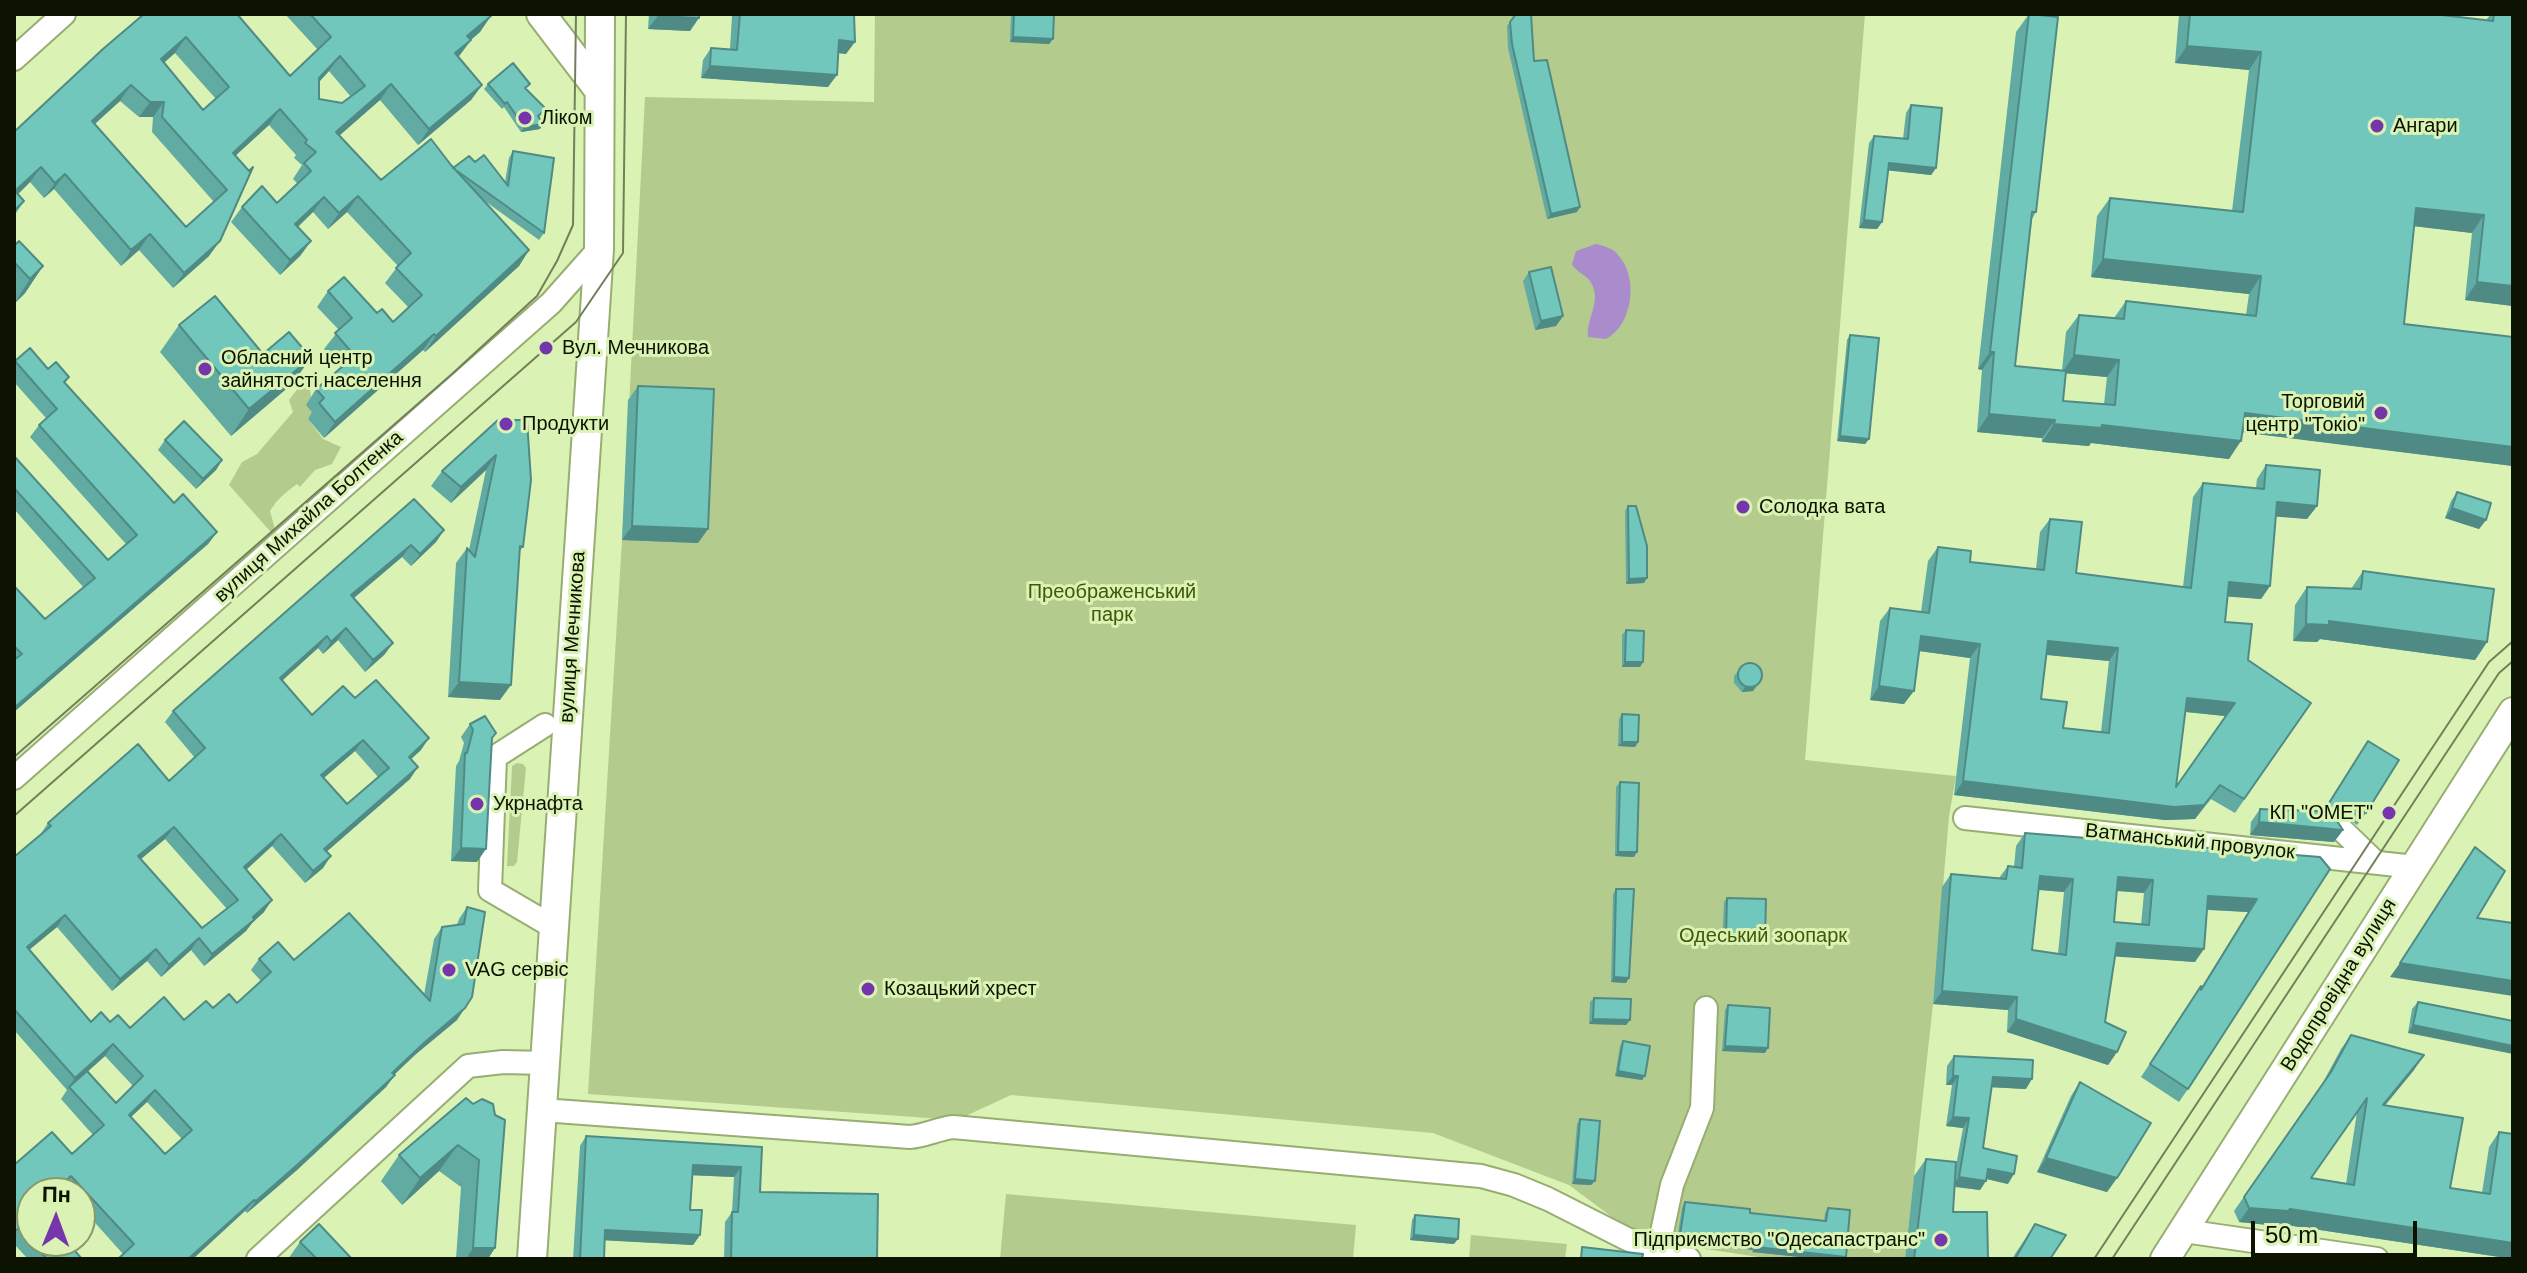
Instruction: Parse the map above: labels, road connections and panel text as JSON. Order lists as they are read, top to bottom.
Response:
{
  "streets": {
    "main road": ["вулиця Мечникова", "Водопровідна вулиця"],
    "street": ["вулиця Михайла Болтенка", "Ватманський провулок"]
  },
  "crossings": [
    ["вулиця Михайла Болтенка", "вулиця Мечникова"],
    ["Ватманський провулок", "Водопровідна вулиця"]
  ],
  "parks": ["Преображенський парк", "Одеський зоопарк"],
  "places": [
    "Ліком",
    "Ангари",
    "Вул. Мечникова",
    "Обласний центр зайнятості населення",
    "Торговий центр \"Токіо\"",
    "Продукти",
    "Солодка вата",
    "Укрнафта",
    "КП \"ОМЕТ\"",
    "VAG сервіс",
    "Козацький хрест",
    "Підприємство \"Одесапастранс\""
  ],
  "scale_bar": "50 m",
  "north": "top"
}
